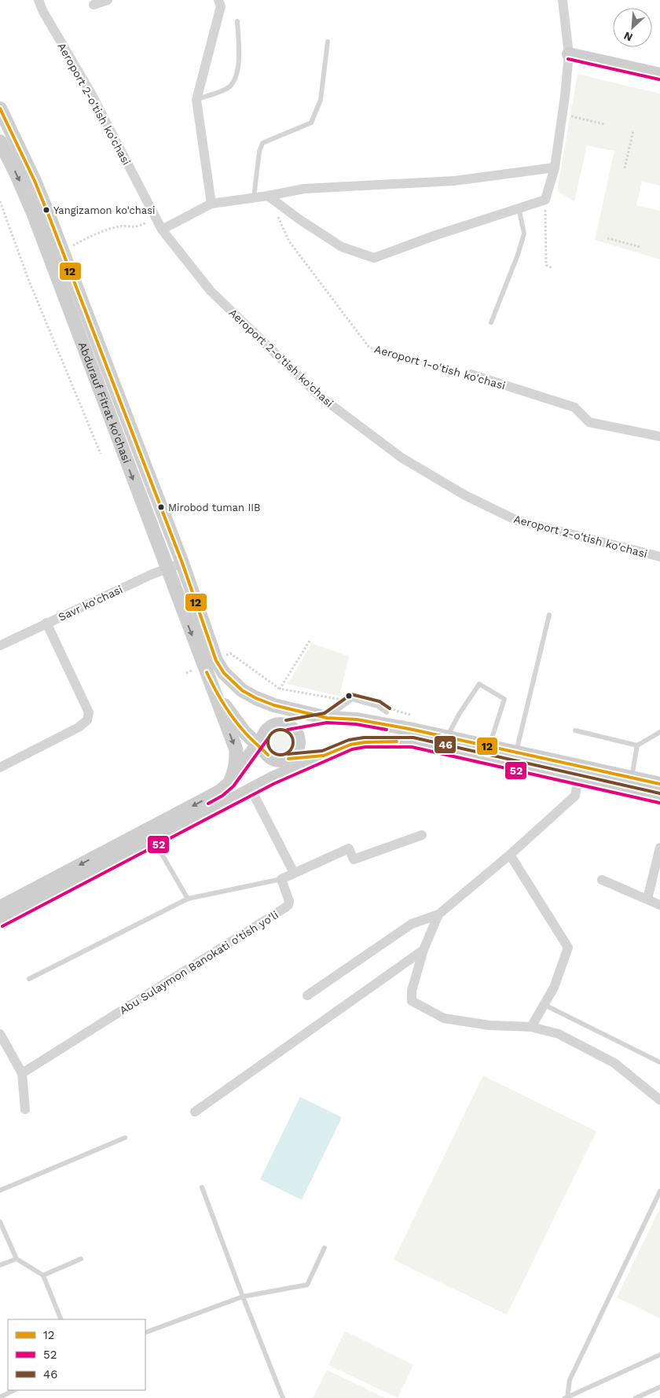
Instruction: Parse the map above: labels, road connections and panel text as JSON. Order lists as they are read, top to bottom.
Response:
{
  "streets": {
    "main road": ["Abdurauf Fitrat ko'chasi"],
    "street": [
      "Aeroport 2-o'tish ko'chasi",
      "Aeroport 1-o'tish ko'chasi",
      "Savr ko'chasi",
      "Abu Sulaymon Banokati o'tish yo'li"
    ]
  },
  "crossings": [
    ["Abdurauf Fitrat ko'chasi", "Savr ko'chasi"]
  ],
  "places": ["Yangizamon ko'chasi", "Mirobod tuman IIB"],
  "lines": ["transit line 52", "transit line 12", "transit line 46"],
  "legend": ["12", "52", "46"],
  "north": "bottom left"
}
